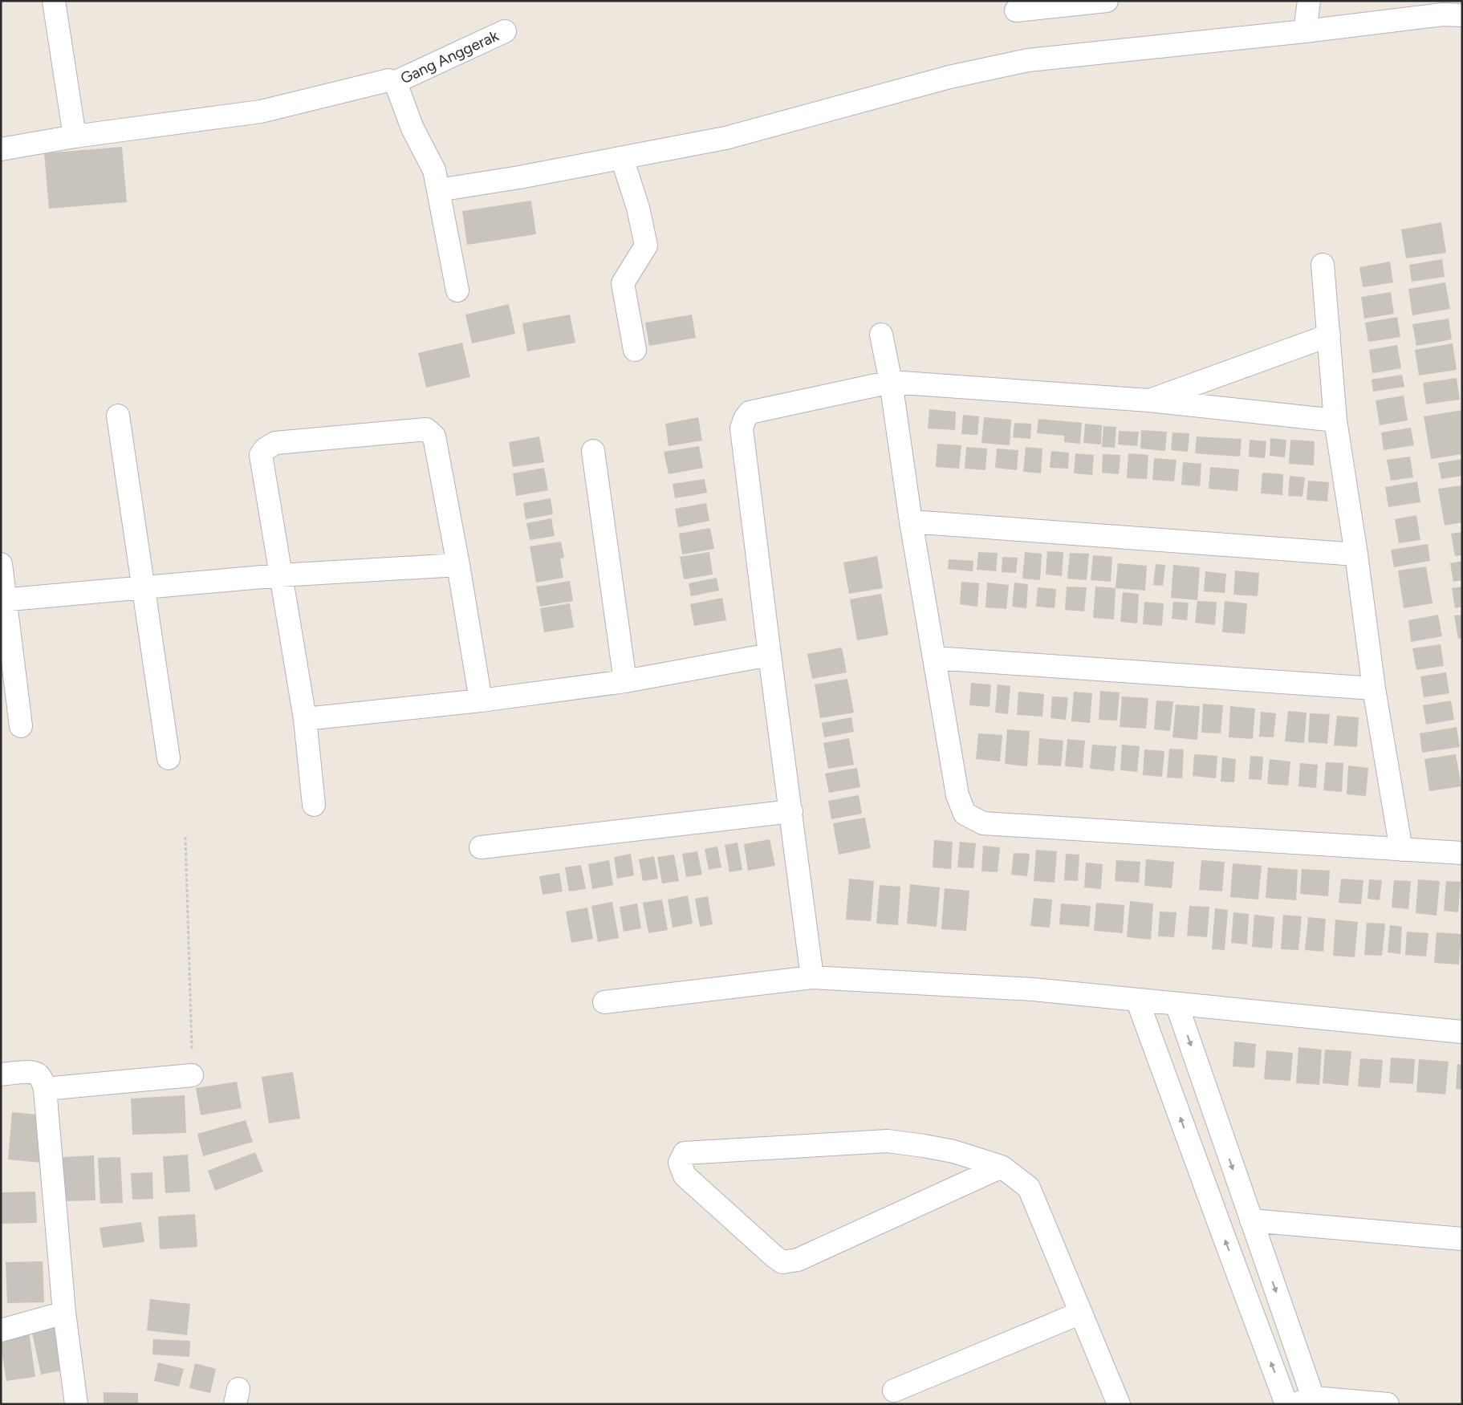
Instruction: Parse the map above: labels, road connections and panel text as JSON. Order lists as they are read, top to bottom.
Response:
{
  "streets": {
    "street": ["Gang Anggerak"]
  }
}
